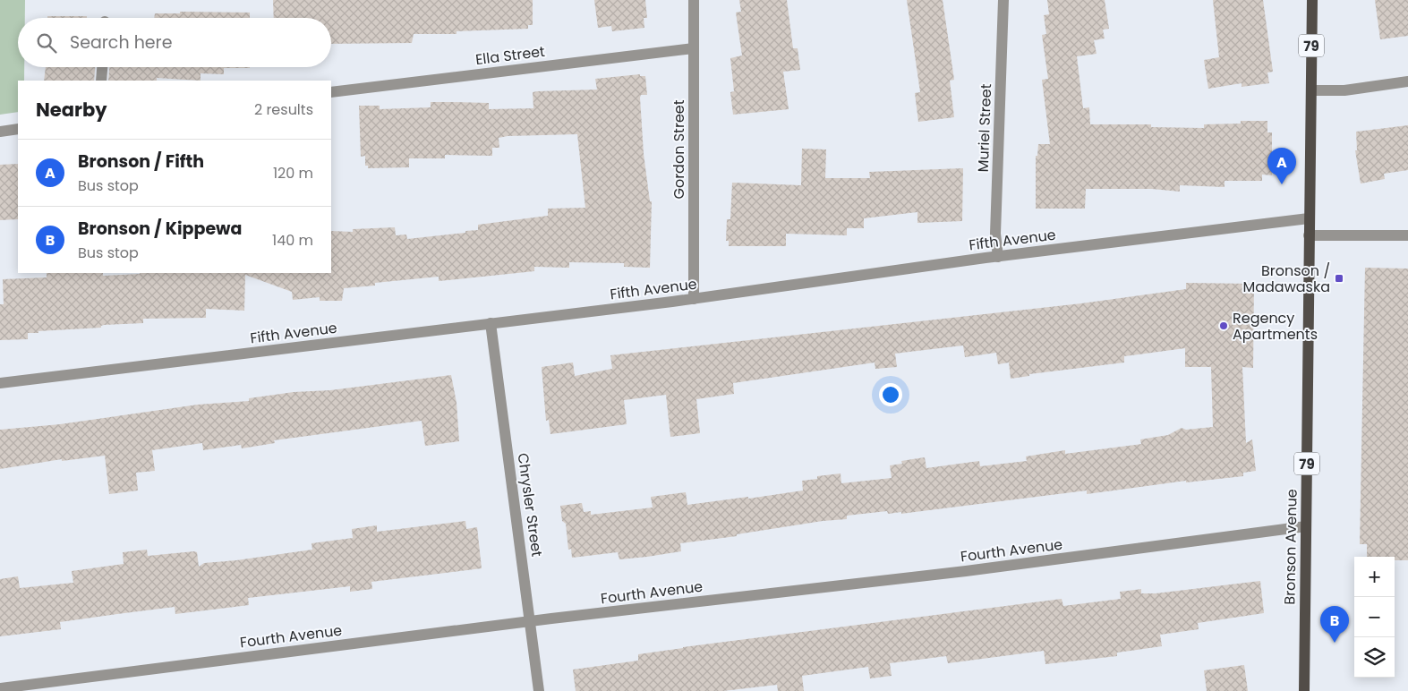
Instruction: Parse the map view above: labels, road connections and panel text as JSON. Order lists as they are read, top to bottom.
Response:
{
  "streets": {
    "main road": ["79", "Bronson Avenue"],
    "street": [
      "Ella Street",
      "Muriel Street",
      "Gordon Street",
      "Fifth Avenue",
      "Chrysler Street",
      "Fourth Avenue"
    ]
  },
  "crossings": [
    ["Ella Street", "Gordon Street"],
    ["Muriel Street", "Fifth Avenue"],
    ["Gordon Street", "Fifth Avenue"],
    ["Fifth Avenue", "Chrysler Street"],
    ["Fifth Avenue", "Bronson Avenue"],
    ["Chrysler Street", "Fourth Avenue"],
    ["Bronson Avenue", "Fourth Avenue"]
  ],
  "places": {
    "transit": ["Bronson / Madawaska"],
    "other": ["Regency Apartments"]
  },
  "page": {
    "search": "Search here",
    "heading": ["Nearby", "2 results"],
    "list": [
      {
        "mark": "A",
        "name": "Bronson / Fifth",
        "note": "Bus stop",
        "value": "120 m"
      },
      {
        "mark": "B",
        "name": "Bronson / Kippewa",
        "note": "Bus stop",
        "value": "140 m"
      }
    ],
    "pins": ["A", "B"],
    "map_buttons": ["+", "−"]
  }
}
